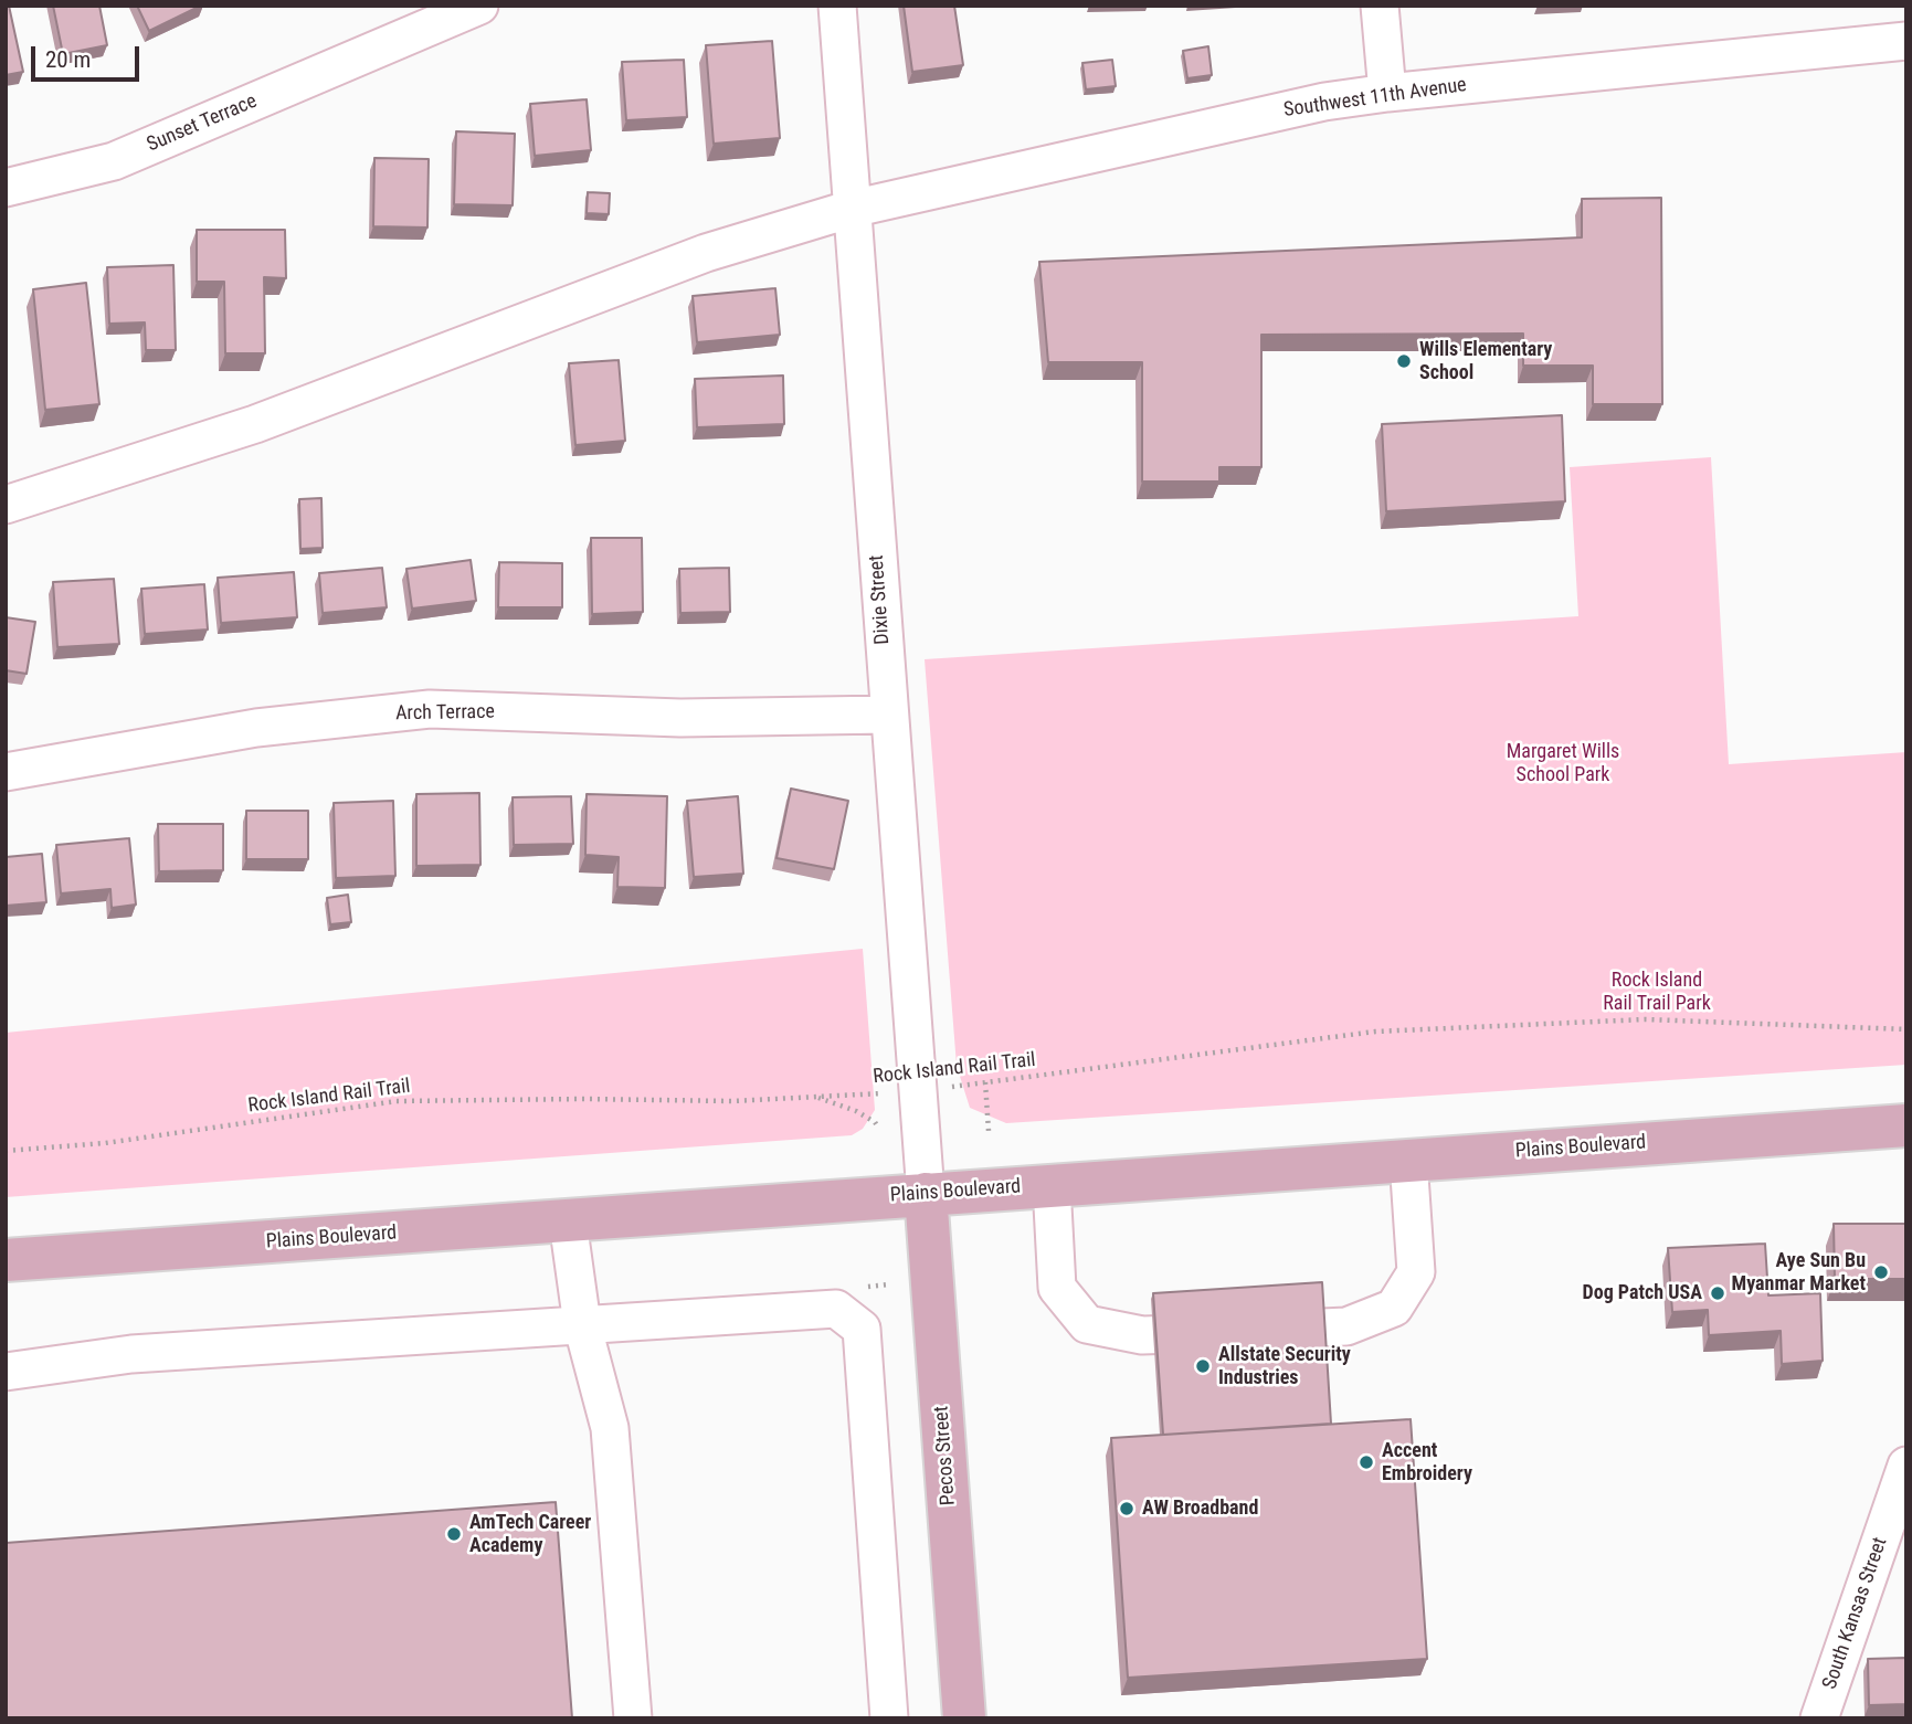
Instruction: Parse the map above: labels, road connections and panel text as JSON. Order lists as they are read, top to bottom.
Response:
{
  "streets": {
    "main road": ["Plains Boulevard", "Pecos Street"],
    "street": [
      "Southwest 11th Avenue",
      "Sunset Terrace",
      "Dixie Street",
      "Arch Terrace",
      "South Kansas Street"
    ],
    "path": ["Rock Island Rail Trail"]
  },
  "crossings": [
    ["Southwest 11th Avenue", "Dixie Street"],
    ["Dixie Street", "Arch Terrace"],
    ["Dixie Street", "Rock Island Rail Trail"],
    ["Dixie Street", "Plains Boulevard"],
    ["Dixie Street", "Pecos Street"],
    ["Plains Boulevard", "Pecos Street"]
  ],
  "parks": ["Margaret Wills School Park", "Rock Island Rail Trail Park"],
  "places": [
    "Wills Elementary School",
    "Aye Sun Bu Myanmar Market",
    "Dog Patch USA",
    "Allstate Security Industries",
    "Accent Embroidery",
    "AW Broadband",
    "AmTech Career Academy"
  ],
  "scale_bar": "20 m"
}
